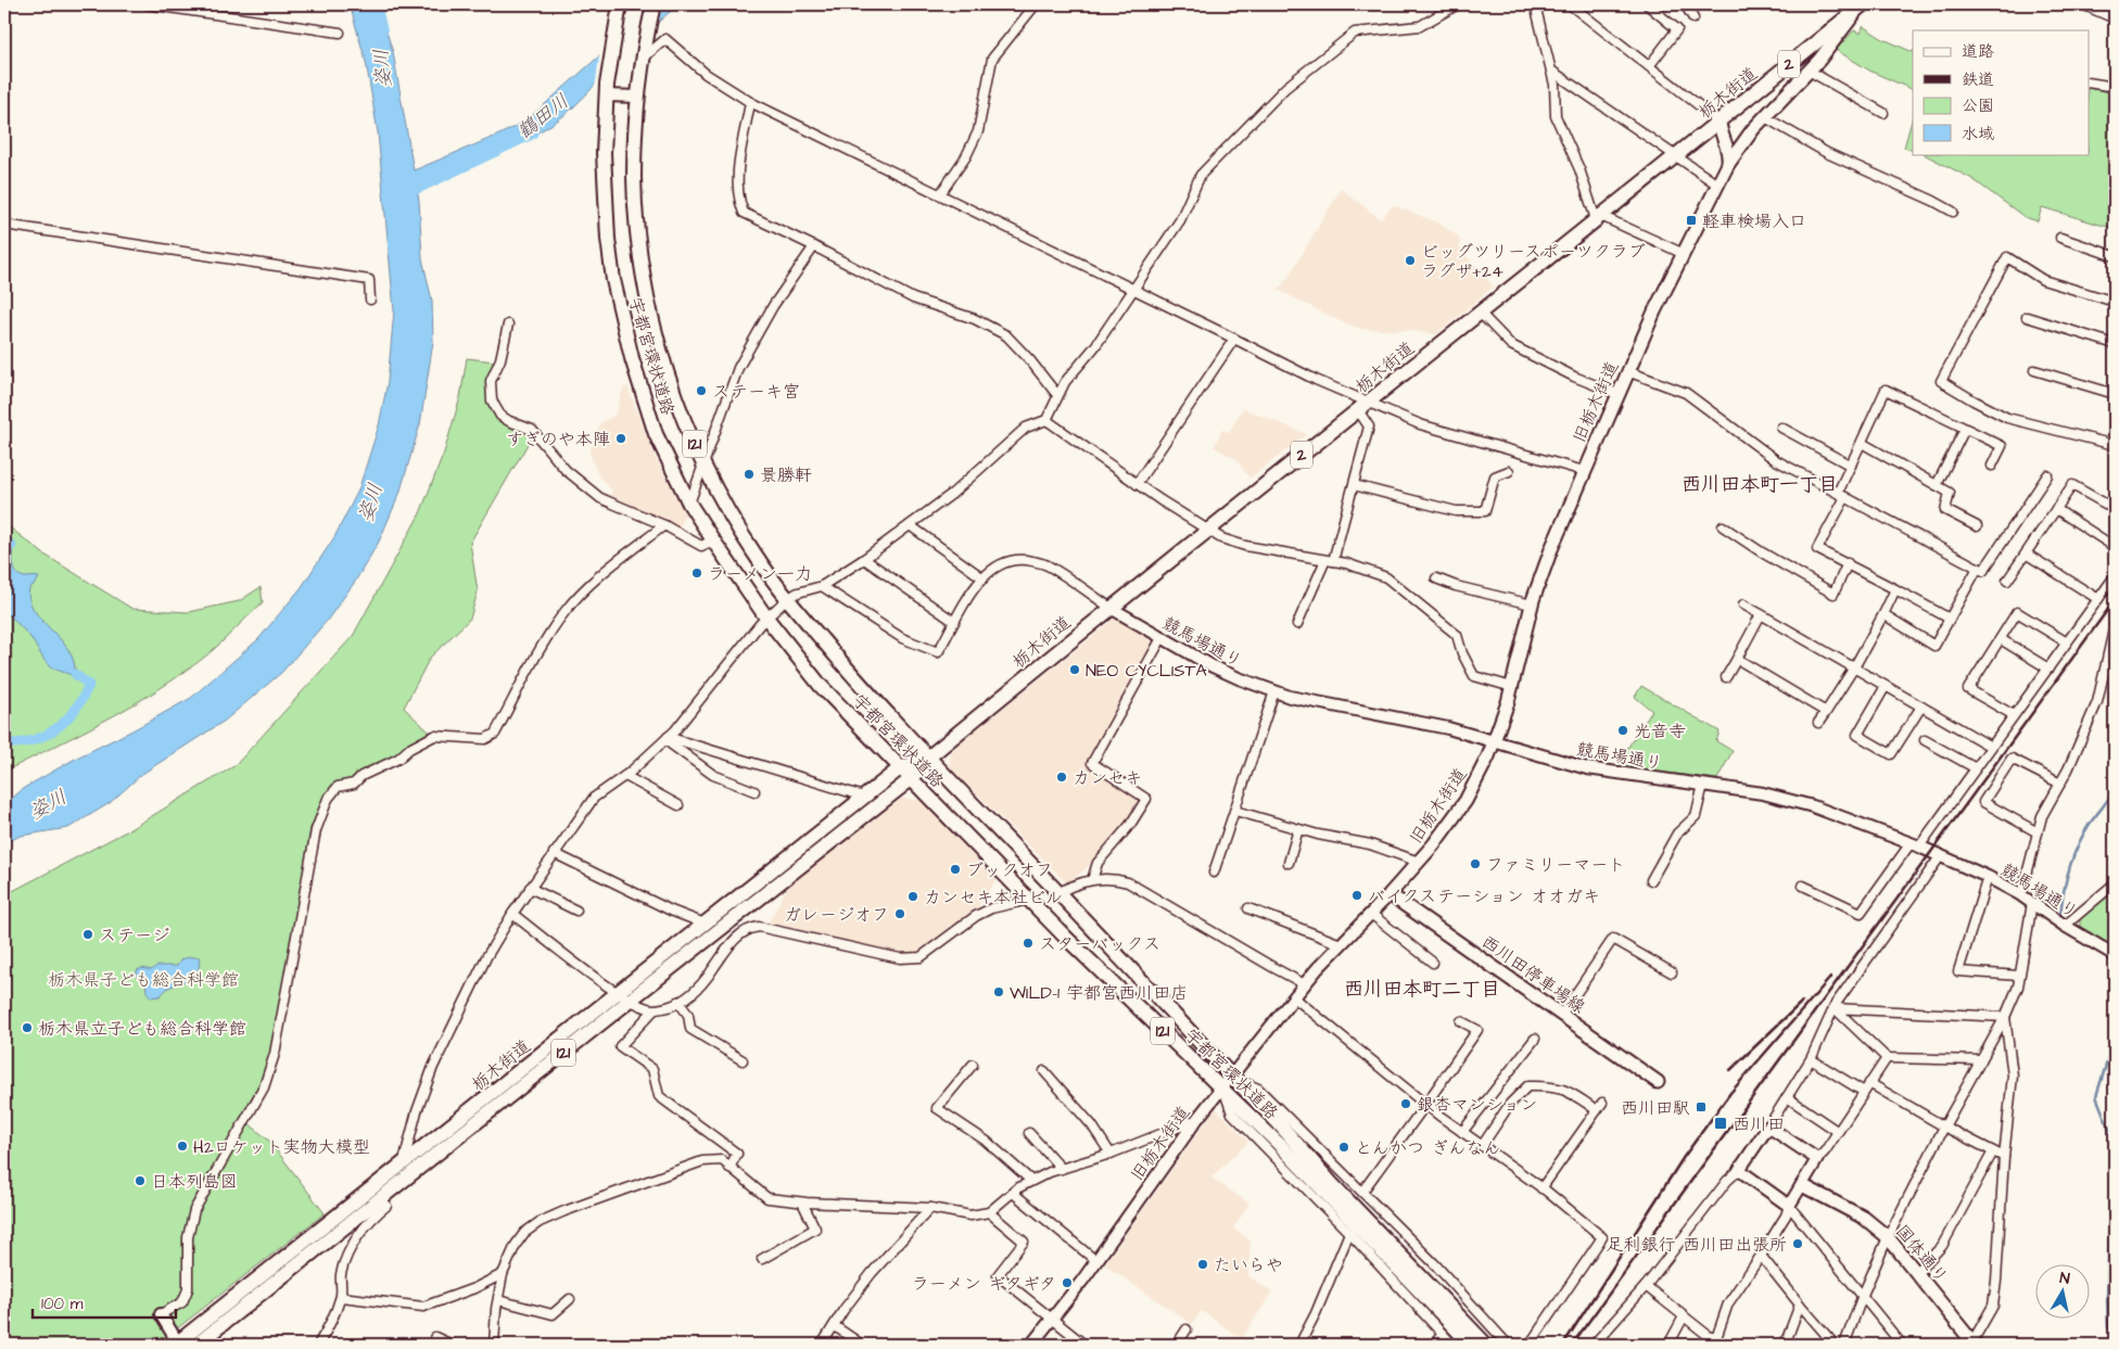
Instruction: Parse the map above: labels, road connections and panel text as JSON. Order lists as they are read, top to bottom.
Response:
{
  "streets": {
    "main road": [
      "2",
      "栃木街道",
      "宇都宮環状道路",
      "旧栃木街道",
      "121",
      "西川田停車場線",
      "国体通り"
    ],
    "street": ["競馬場通り"]
  },
  "crossings": [
    ["栃木街道", "宇都宮環状道路"],
    ["栃木街道", "旧栃木街道"],
    ["栃木街道", "競馬場通り"],
    ["宇都宮環状道路", "旧栃木街道"],
    ["旧栃木街道", "競馬場通り"],
    ["旧栃木街道", "西川田停車場線"]
  ],
  "districts": ["西川田本町一丁目", "西川田本町二丁目"],
  "water": ["姿川", "鶴田川"],
  "parks": ["栃木県子ども総合科学館"],
  "places": {
    "transit": ["軽車検場入口", "西川田駅", "西川田"],
    "other": [
      "ビッグツリースポーツクラブ ラグザ+24",
      "ステーキ宮",
      "すぎのや本陣",
      "景勝軒",
      "ラーメン一力",
      "NEO CYCLISTA",
      "光音寺",
      "カンセキ",
      "ファミリーマート",
      "ブックオフ",
      "バイクステーション オオガキ",
      "カンセキ本社ビル",
      "ガレージオフ",
      "ステージ",
      "スターバックス",
      "WILD-1 宇都宮西川田店",
      "栃木県立子ども総合科学館",
      "銀杏マンション",
      "H2ロケット実物大模型",
      "とんかつ ぎんなん",
      "日本列島図",
      "足利銀行 西川田出張所",
      "たいらや",
      "ラーメン ギタギタ"
    ]
  },
  "legend": [
    "道路",
    "鉄道",
    "公園",
    "水域"
  ],
  "scale_bar": "100 m",
  "north": "top"
}
